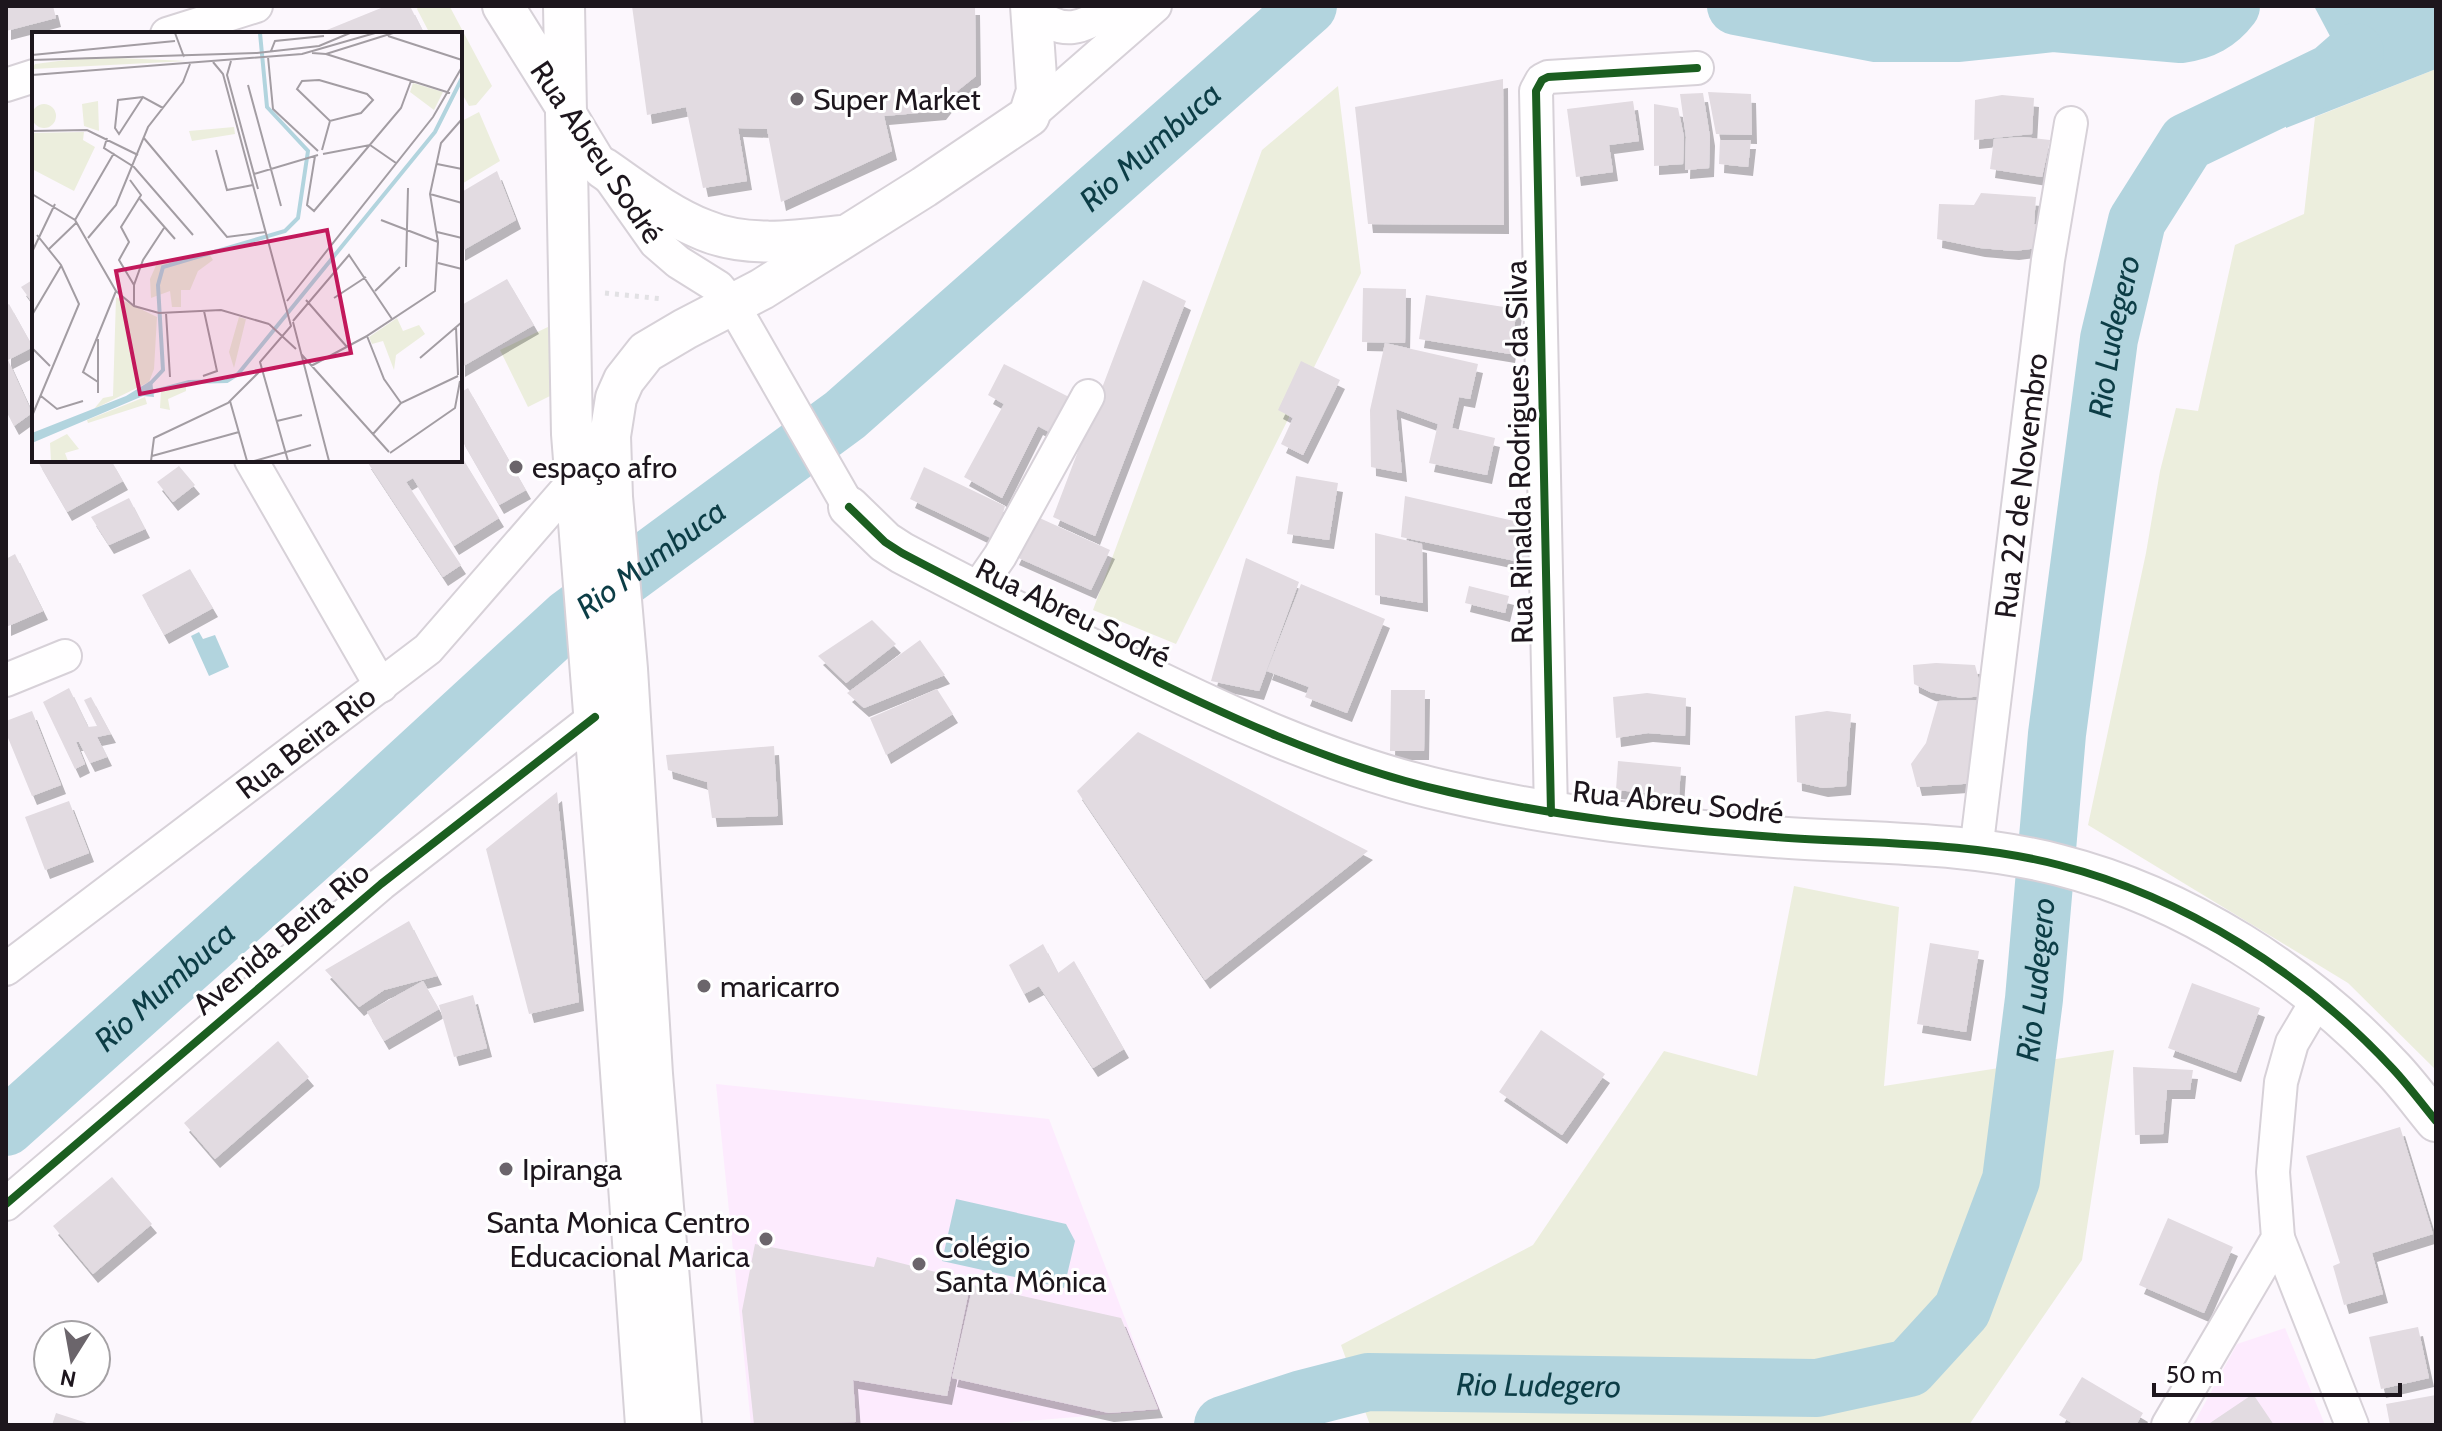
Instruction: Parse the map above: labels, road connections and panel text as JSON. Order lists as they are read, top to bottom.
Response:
{
  "streets": {
    "main road": ["Rua Abreu Sodré"],
    "street": [
      "Rua Rinalda Rodrigues da Silva",
      "Rua 22 de Novembro",
      "Rua Beira Rio",
      "Avenida Beira Rio"
    ]
  },
  "crossings": [
    ["Rua Abreu Sodré", "Rua Rinalda Rodrigues da Silva"],
    ["Rua Abreu Sodré", "Rua 22 de Novembro"]
  ],
  "water": ["Rio Mumbuca", "Rio Ludegero"],
  "places": [
    "Super Market",
    "espaço afro",
    "maricarro",
    "Ipiranga",
    "Santa Monica Centro Educacional Marica",
    "Colégio Santa Mônica"
  ],
  "scale_bar": "50 m",
  "north": "bottom"
}
